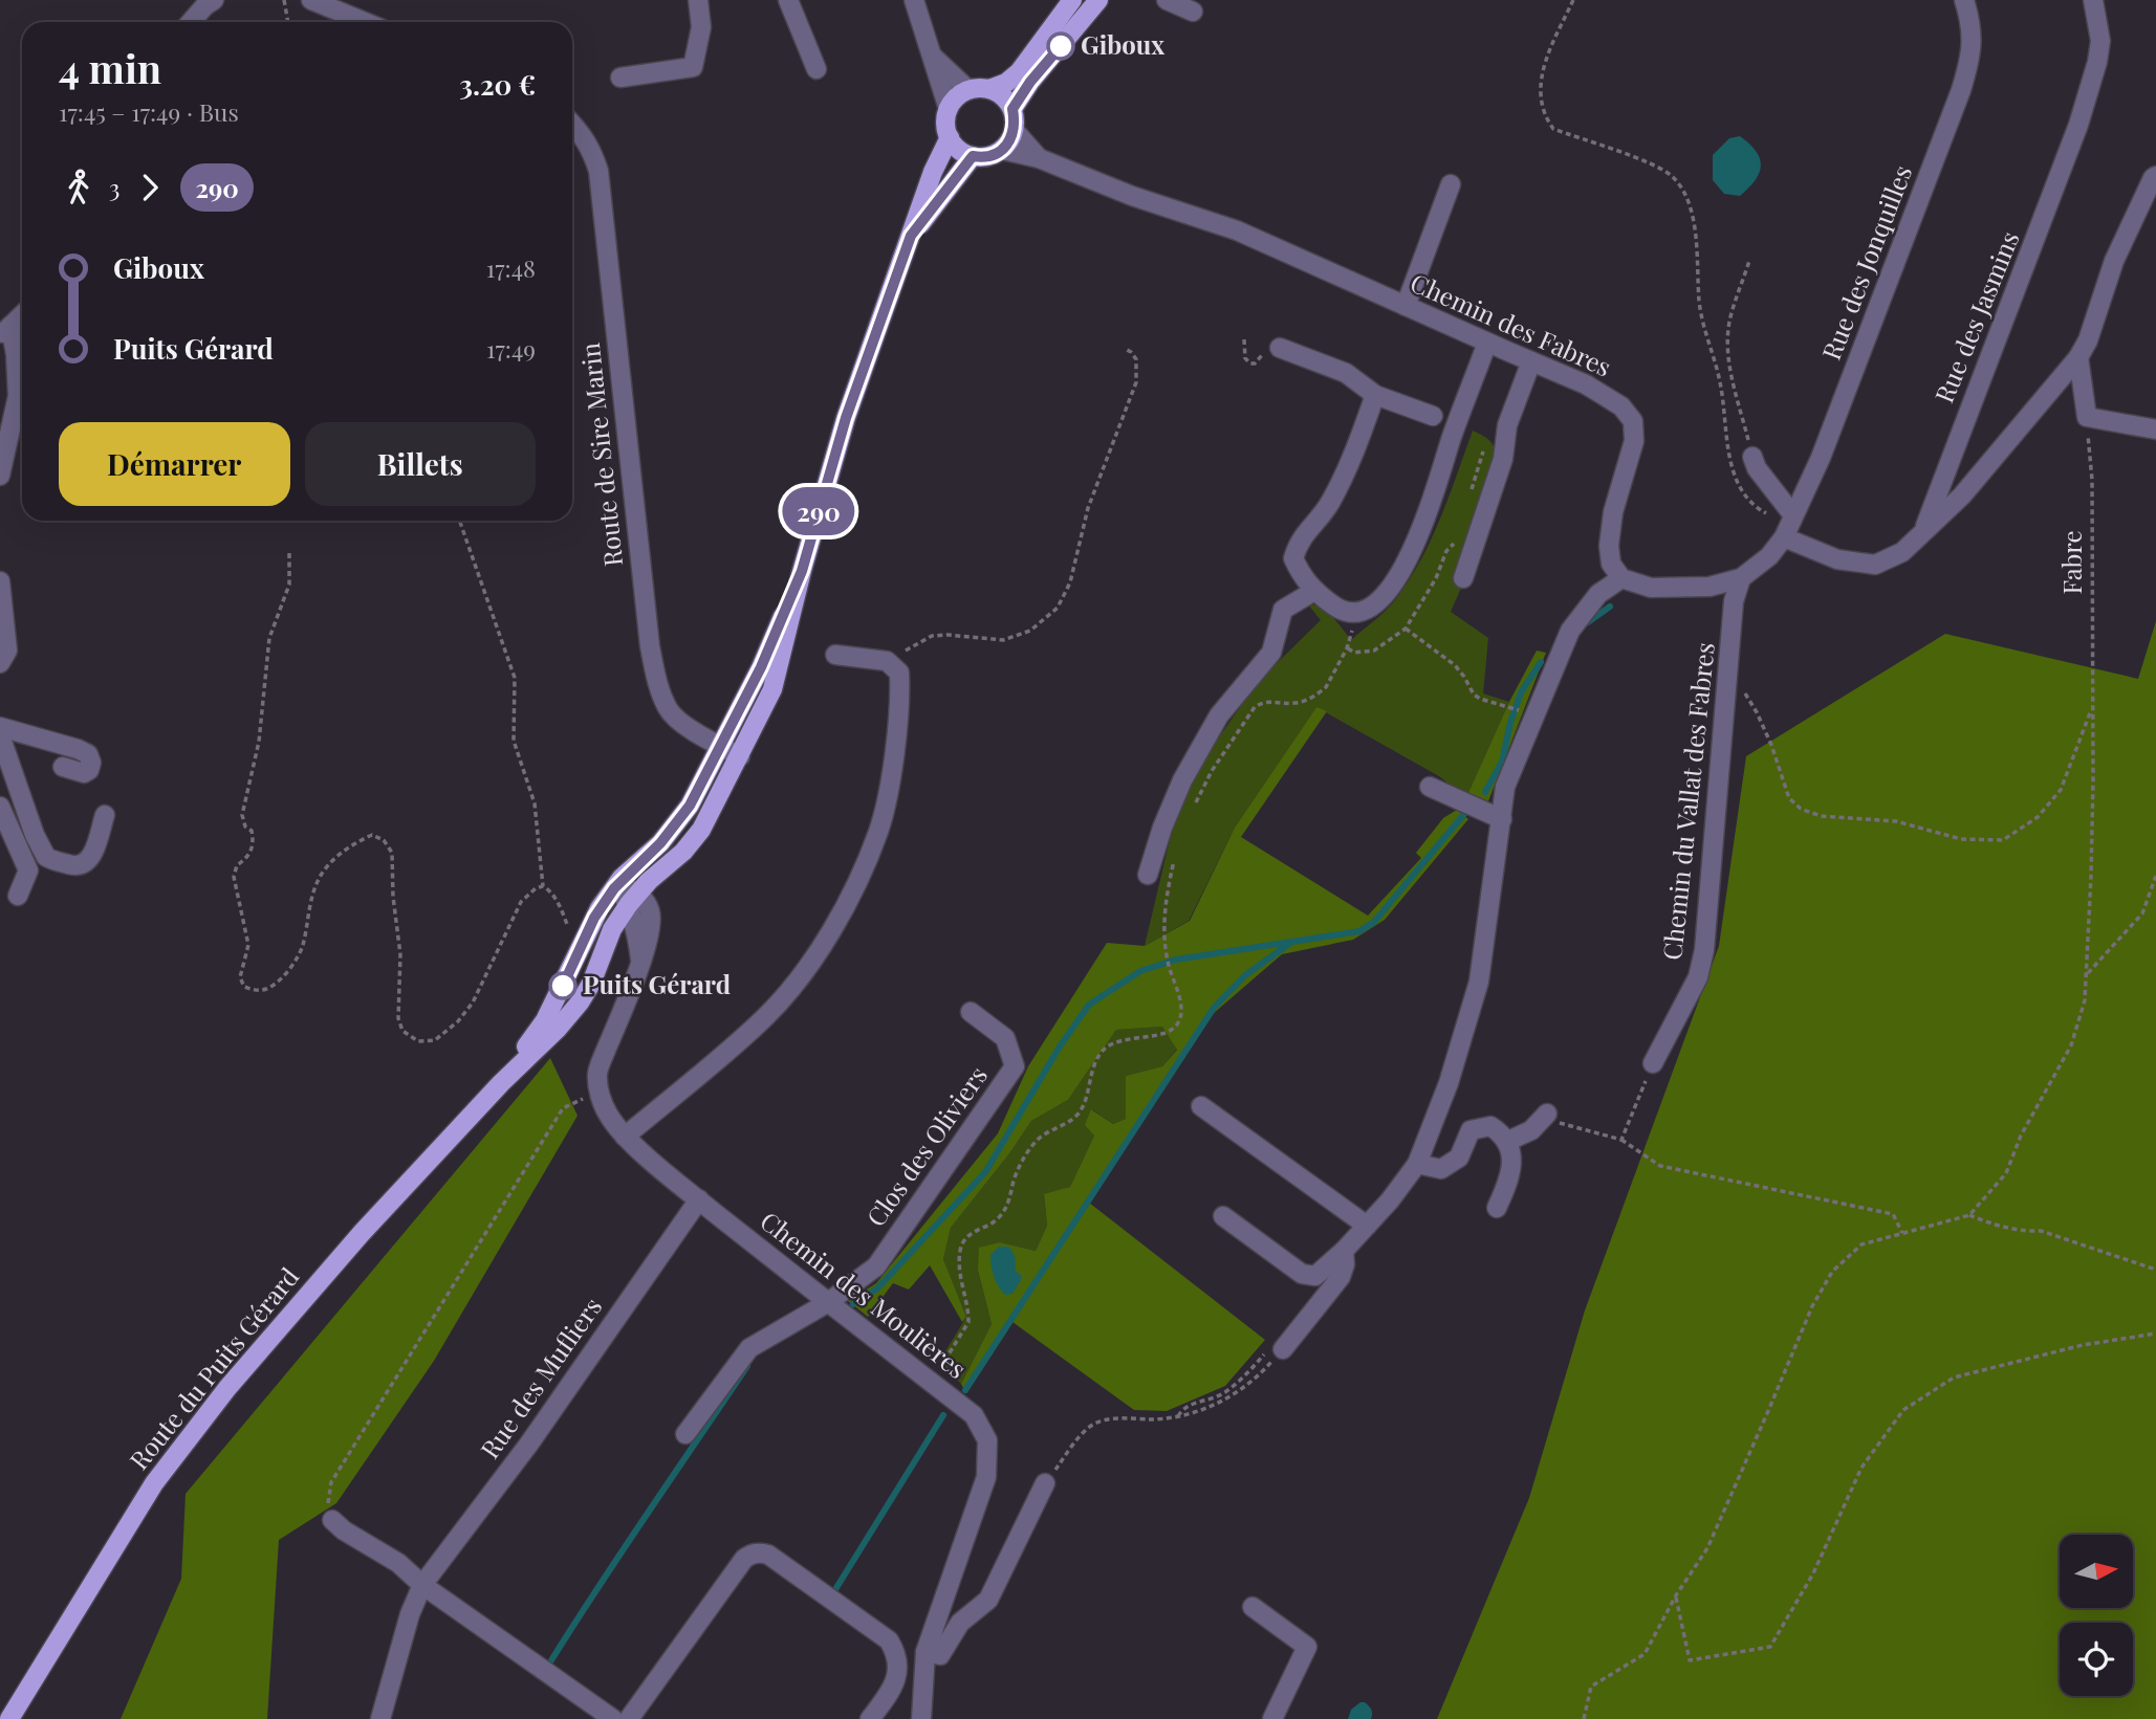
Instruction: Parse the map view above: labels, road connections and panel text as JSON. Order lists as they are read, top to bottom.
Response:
{
  "streets": {
    "main road": ["Route du Puits Gérard"],
    "street": [
      "Rue des Jonquilles",
      "Rue des Jasmins",
      "Chemin des Fabres",
      "Route de Sire Marin",
      "Chemin du Vallat des Fabres",
      "Clos des Oliviers",
      "Chemin des Moulières",
      "Rue des Mufliers"
    ],
    "path": ["Fabre"]
  },
  "crossings": [
    ["Chemin des Fabres", "Route du Puits Gérard"],
    ["Route de Sire Marin", "Route du Puits Gérard"],
    ["Clos des Oliviers", "Chemin des Moulières"],
    ["Chemin des Moulières", "Rue des Mufliers"]
  ],
  "places": ["Giboux", "Puits Gérard"],
  "lines": ["bus line 290"],
  "north": "right",
  "page": {
    "on_map": "290",
    "heading": ["4 min", "17:45 – 17:49 · Bus", "3.20 €"],
    "legs": ["3", "290"],
    "list": [
      {
        "name": "Giboux",
        "value": "17:48"
      },
      {
        "name": "Puits Gérard",
        "value": "17:49"
      }
    ],
    "buttons": ["Démarrer", "Billets"]
  }
}
